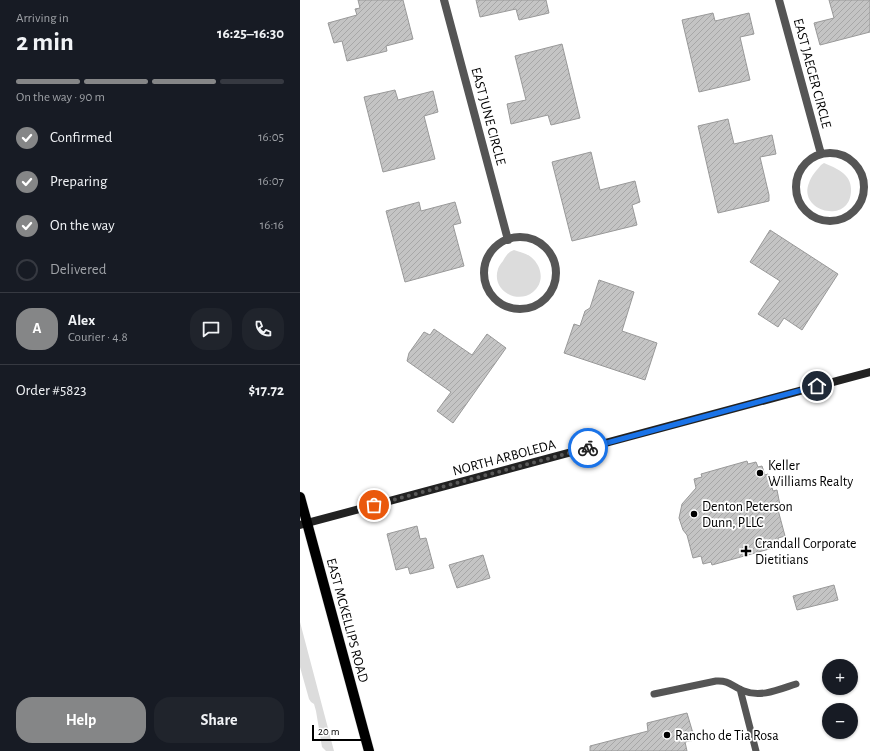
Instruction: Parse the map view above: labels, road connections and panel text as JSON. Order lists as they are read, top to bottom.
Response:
{
  "streets": {
    "main road": ["EAST MCKELLIPS ROAD"],
    "street": ["EAST JAEGER CIRCLE", "EAST JUNE CIRCLE", "NORTH ARBOLEDA"]
  },
  "crossings": [
    ["NORTH ARBOLEDA", "EAST MCKELLIPS ROAD"]
  ],
  "places": {
    "other": ["Keller Williams Realty", "Denton Peterson Dunn, PLLC", "Rancho de Tia Rosa"],
    "health": ["Crandall Corporate Dietitians"]
  },
  "scale_bar": "20 m",
  "page": {
    "heading": ["2 min", "Arriving in", "16:25–16:30"],
    "panel": [
      "Alex",
      "Courier · 4.8",
      "Order #5823",
      "$17.72"
    ],
    "bar": "On the way · 90 m",
    "list": [
      ["Confirmed", "16:05"],
      ["Preparing", "16:07"],
      ["On the way", "16:16"],
      "Delivered"
    ],
    "round": "A",
    "map_buttons": ["+", "−"],
    "buttons": ["Help", "Share"],
    "scale": "20 m"
  }
}
